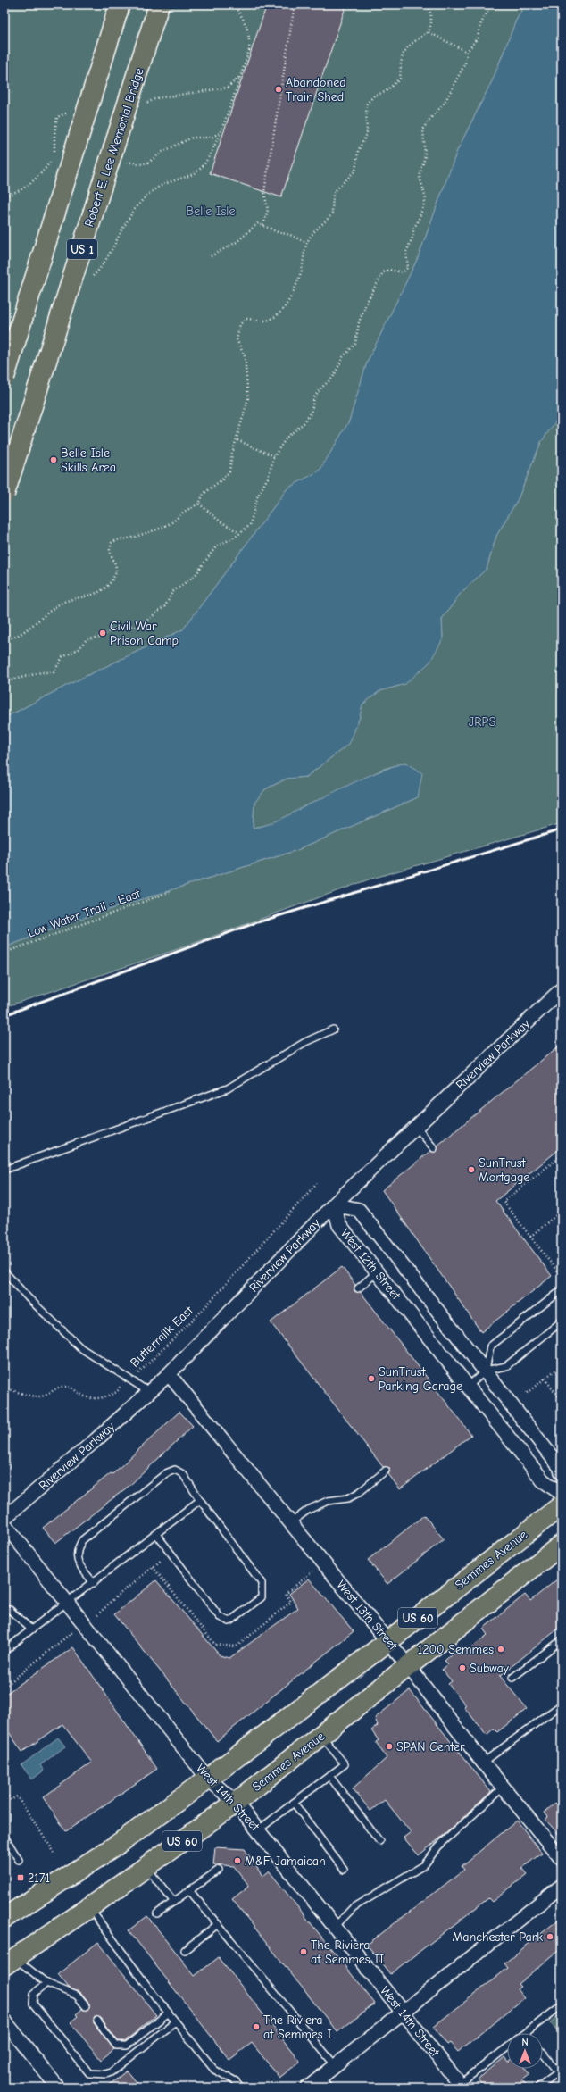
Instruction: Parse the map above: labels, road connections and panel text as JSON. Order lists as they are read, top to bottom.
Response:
{
  "streets": {
    "main road": [
      "Robert E. Lee Memorial Bridge",
      "US 1",
      "Semmes Avenue",
      "US 60"
    ],
    "street": [
      "Riverview Parkway",
      "West 12th Street",
      "West 13th Street",
      "West 14th Street"
    ],
    "path": ["Low Water Trail - East", "Buttermilk East"]
  },
  "crossings": [
    ["Riverview Parkway", "West 12th Street"],
    ["Riverview Parkway", "West 13th Street"],
    ["Semmes Avenue", "West 13th Street"],
    ["Semmes Avenue", "West 14th Street"]
  ],
  "parks": ["Belle Isle", "JRPS"],
  "places": {
    "other": [
      "Abandoned Train Shed",
      "Belle Isle Skills Area",
      "Civil War Prison Camp",
      "SunTrust Mortgage",
      "SunTrust Parking Garage",
      "1200 Semmes",
      "Subway",
      "SPAN Center",
      "M&F Jamaican",
      "Manchester Park",
      "The Riviera at Semmes II",
      "The Riviera at Semmes I"
    ],
    "transit": ["2171"]
  },
  "north": "top"
}
